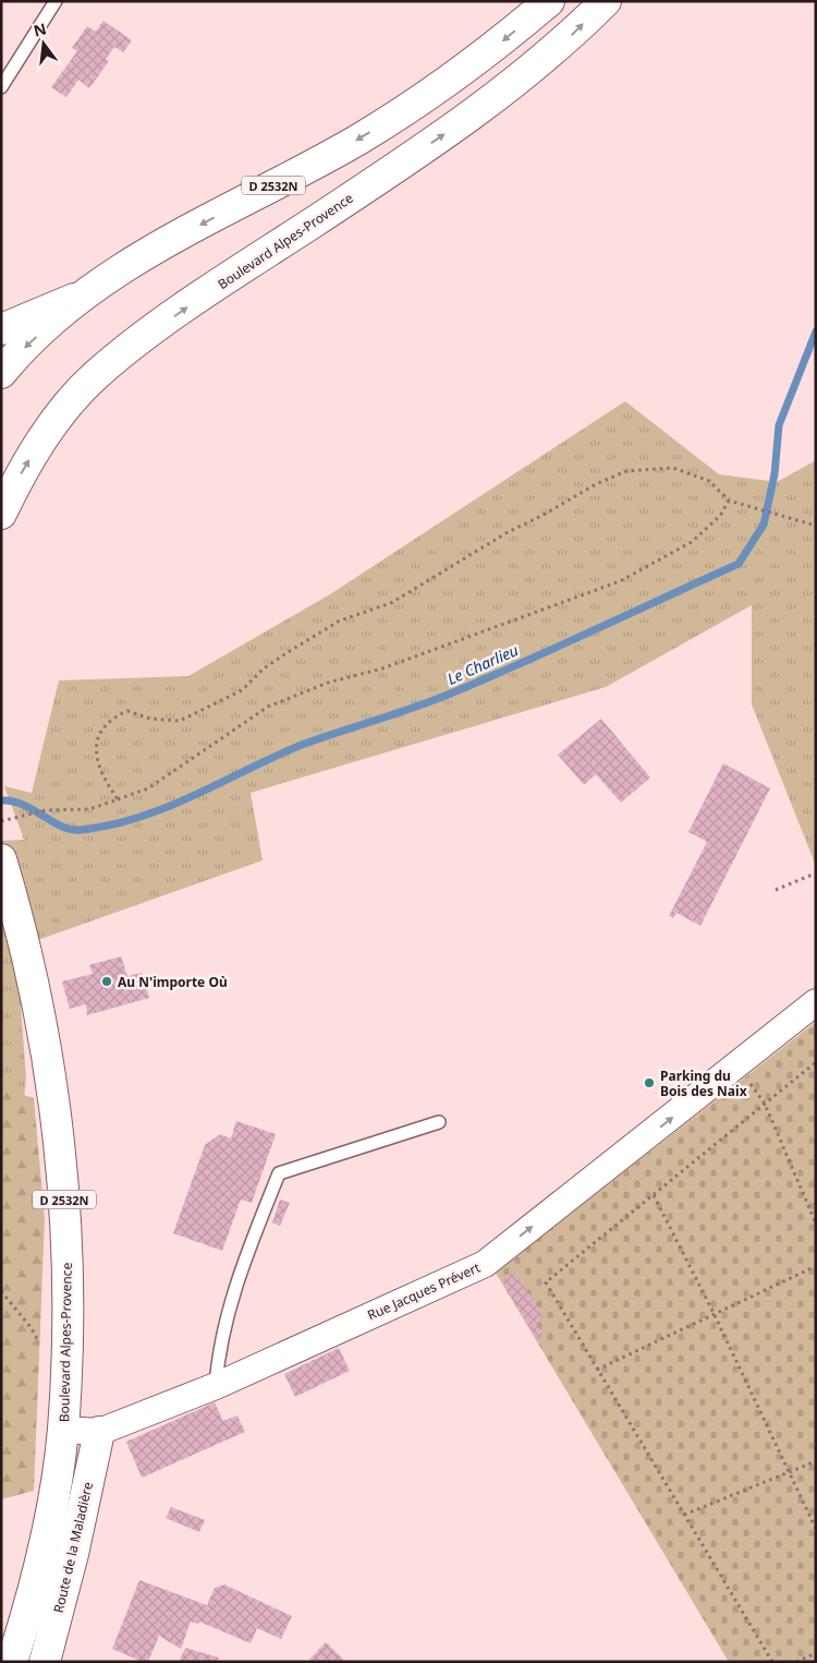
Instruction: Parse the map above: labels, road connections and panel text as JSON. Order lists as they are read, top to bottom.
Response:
{
  "streets": {
    "main road": ["D 2532N", "Boulevard Alpes-Provence", "Route de la Maladière"],
    "street": ["Rue Jacques Prévert"]
  },
  "crossings": [
    ["Boulevard Alpes-Provence", "Rue Jacques Prévert"],
    ["Rue Jacques Prévert", "Route de la Maladière"]
  ],
  "one_way": ["Rue Jacques Prévert"],
  "water": ["Le Charlieu"],
  "places": ["Au N'importe Où", "Parking du Bois des Naix"],
  "north": "top"
}
